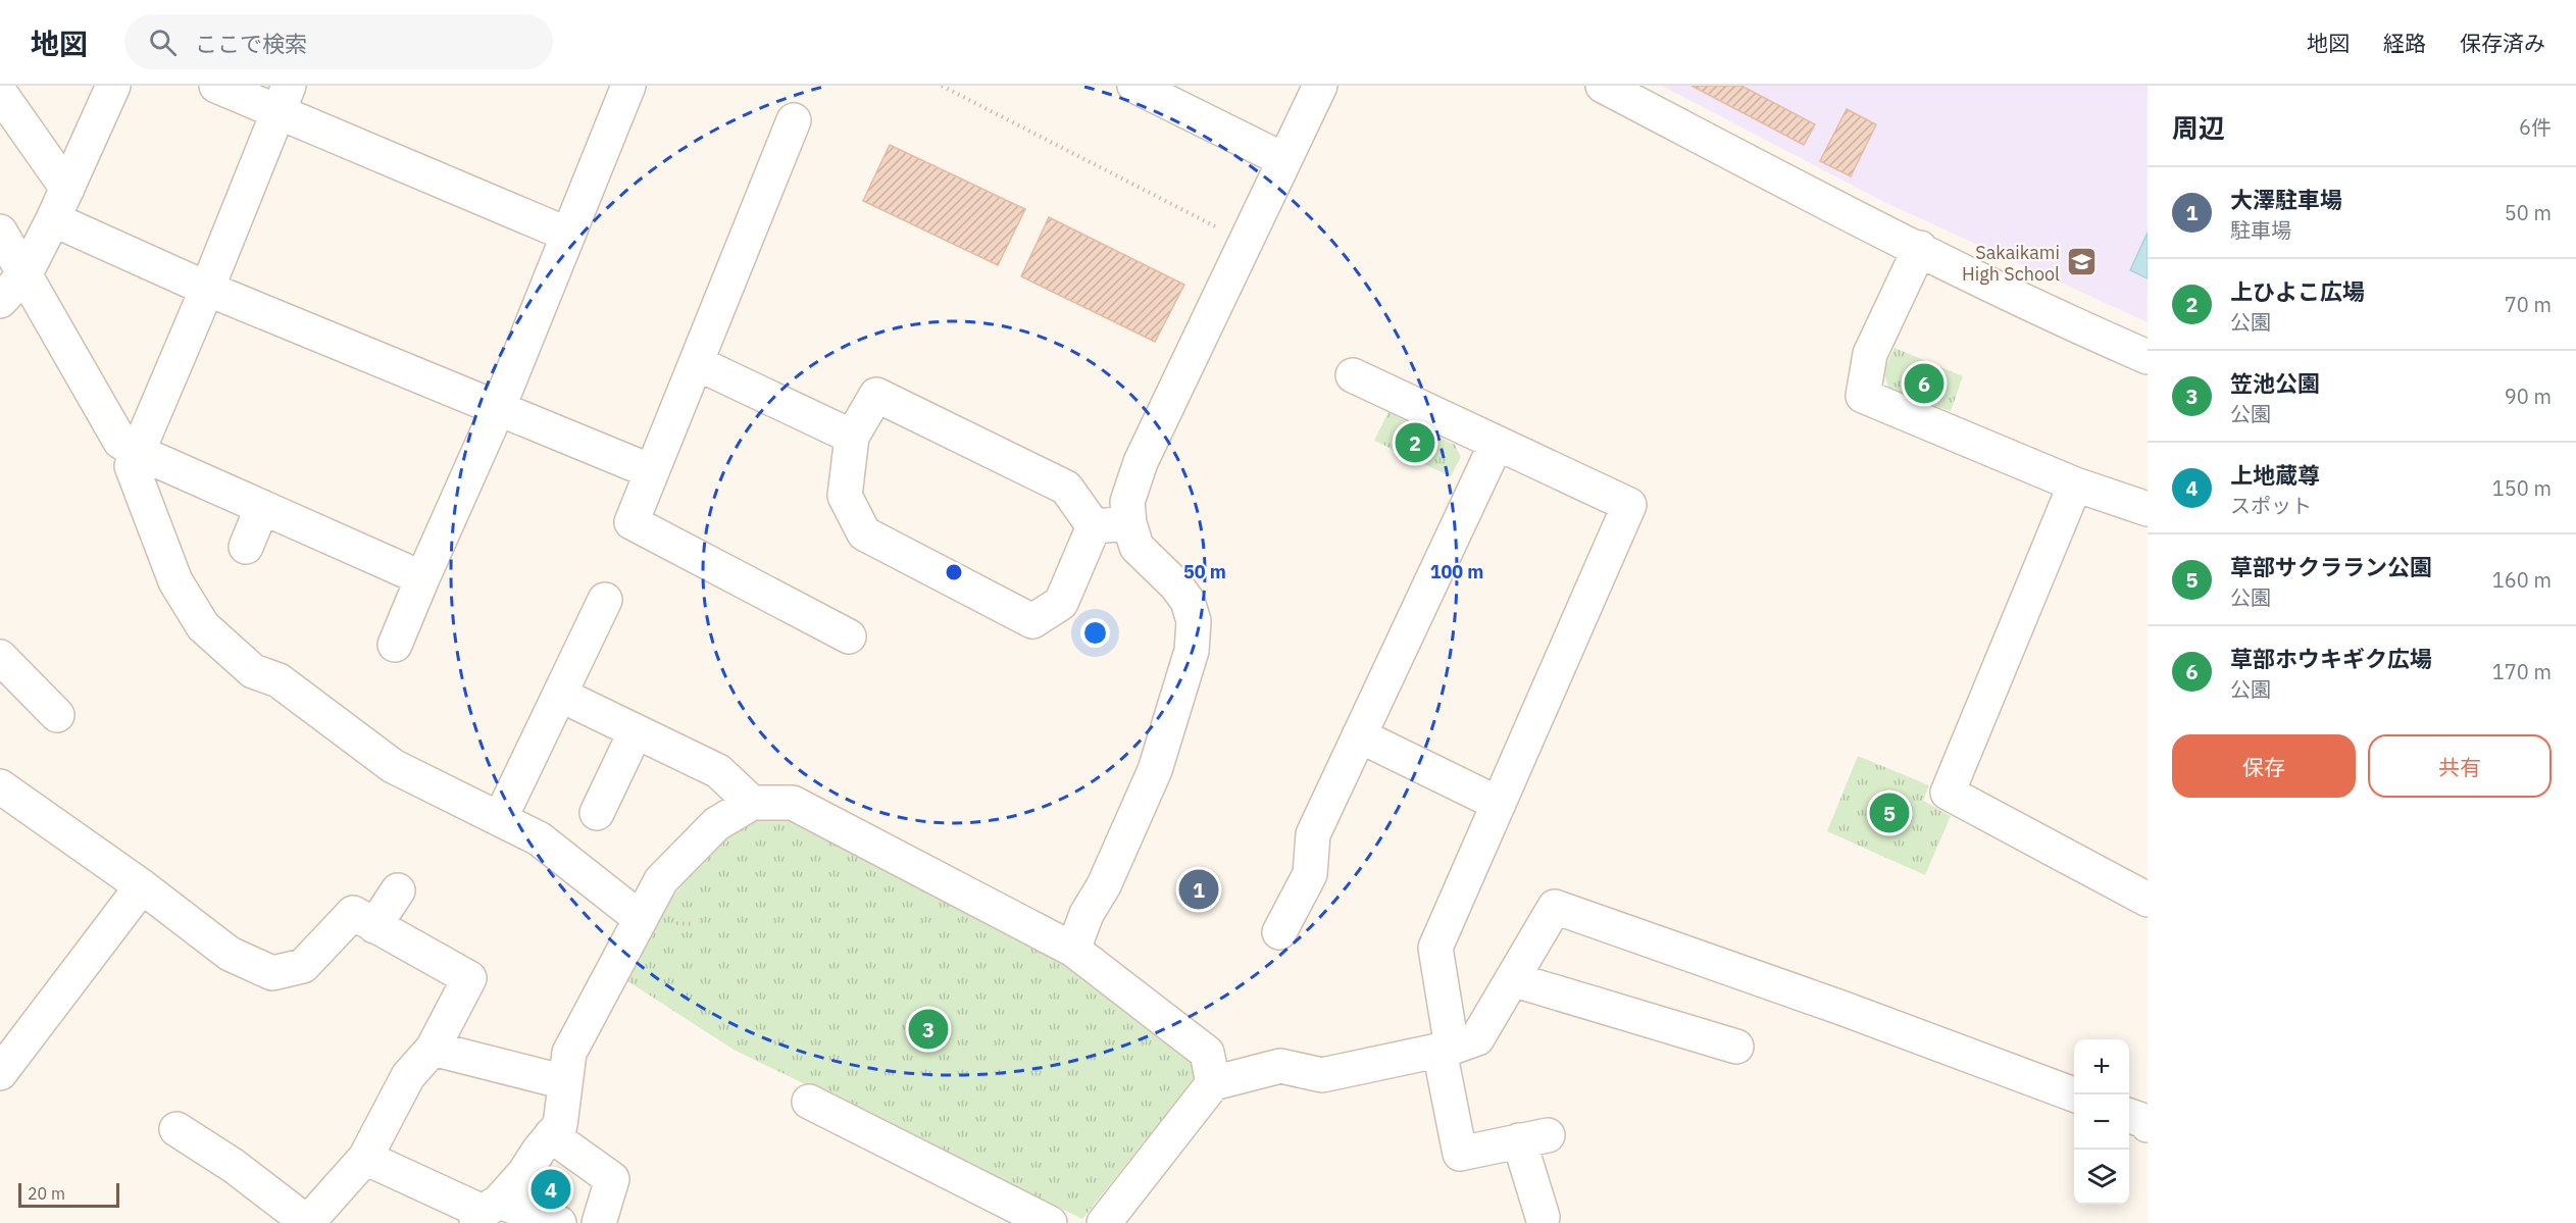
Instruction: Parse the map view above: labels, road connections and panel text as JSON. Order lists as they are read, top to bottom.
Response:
{
  "places": {
    "school or university": ["Sakaikami High School"]
  },
  "scale_bar": "20 m",
  "page": {
    "header": "地図",
    "search": "ここで検索",
    "nav": ["地図", "経路", "保存済み"],
    "heading": ["周辺", "6件"],
    "list": [
      {
        "mark": "1",
        "name": "大澤駐車場",
        "note": "駐車場",
        "value": "50 m"
      },
      {
        "mark": "2",
        "name": "上ひよこ広場",
        "note": "公園",
        "value": "70 m"
      },
      {
        "mark": "3",
        "name": "笠池公園",
        "note": "公園",
        "value": "90 m"
      },
      {
        "mark": "4",
        "name": "上地蔵尊",
        "note": "スポット",
        "value": "150 m"
      },
      {
        "mark": "5",
        "name": "草部サクララン公園",
        "note": "公園",
        "value": "160 m"
      },
      {
        "mark": "6",
        "name": "草部ホウキギク広場",
        "note": "公園",
        "value": "170 m"
      }
    ],
    "pins": [
      "6",
      "2",
      "5",
      "1",
      "3",
      "4"
    ],
    "buttons": ["保存", "共有"],
    "map_buttons": ["+", "−"],
    "scale": "20 m"
  },
  "rings": ["50 m", "100 m"]
}
